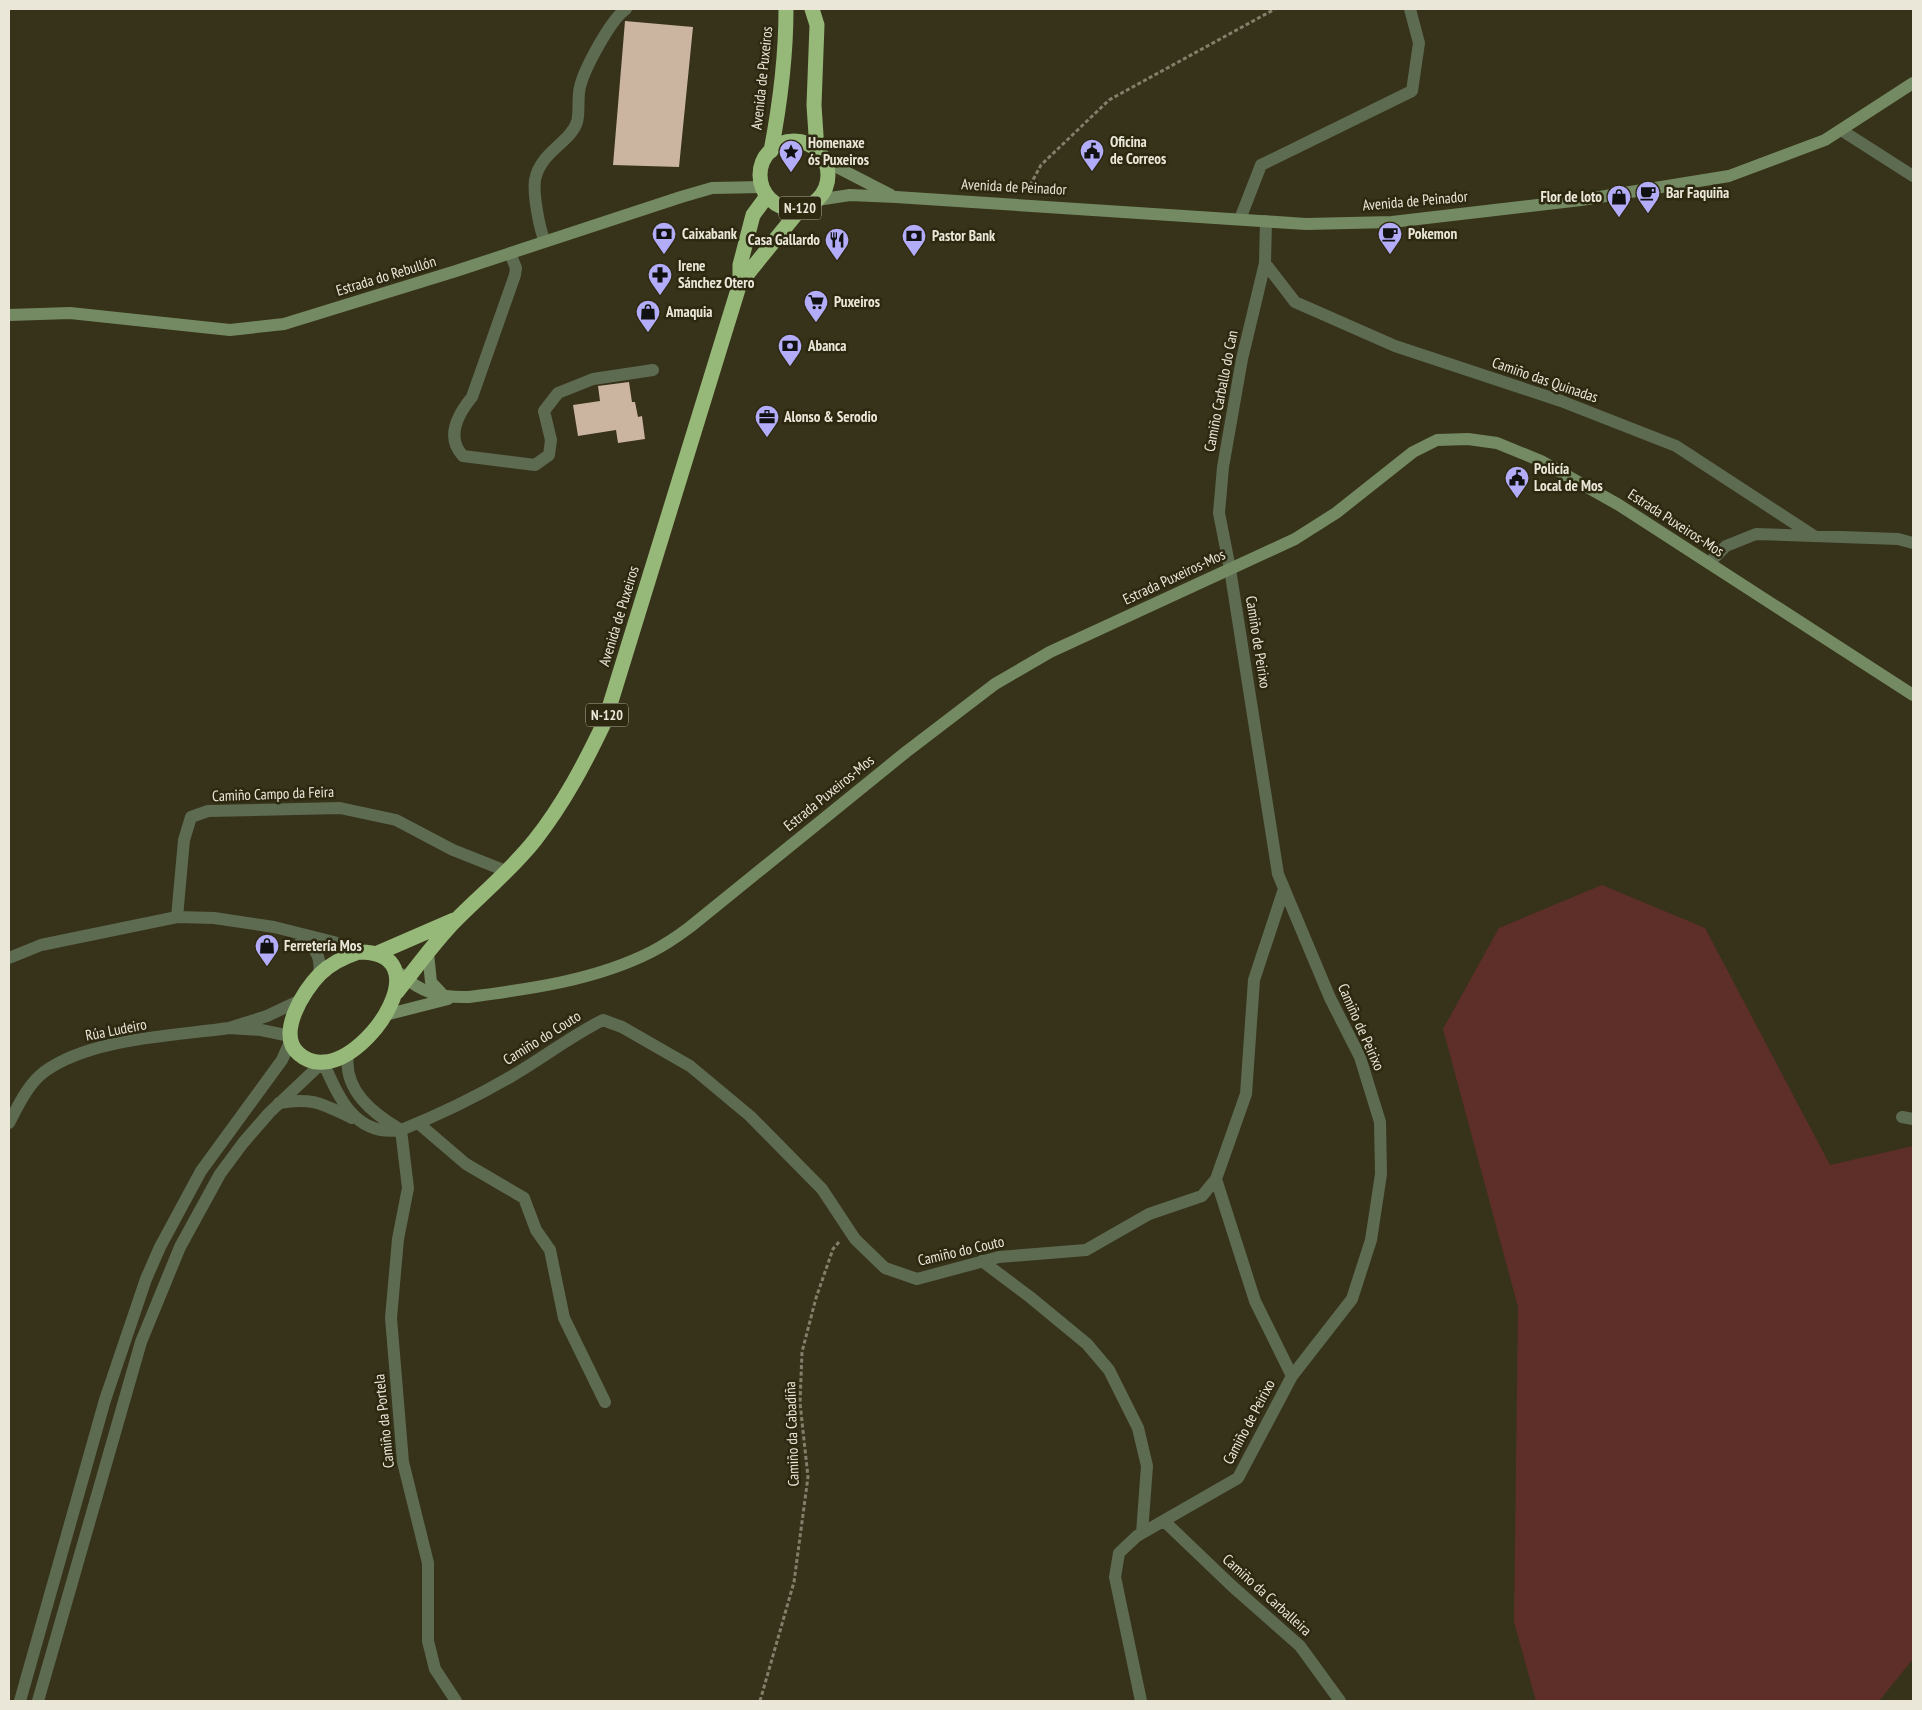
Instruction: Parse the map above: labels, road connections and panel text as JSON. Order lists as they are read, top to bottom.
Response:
{
  "streets": {
    "highway": ["Avenida de Puxeiros", "N-120"],
    "street": [
      "Avenida de Peinador",
      "Estrada do Rebullón",
      "Camiño das Quinadas",
      "Camiño Carballo do Can",
      "Estrada Puxeiros-Mos",
      "Camiño de Peirixo",
      "Camiño Campo da Feira",
      "Rúa Ludeiro",
      "Camiño do Couto",
      "Camiño da Portela",
      "Camiño da Carballeira"
    ],
    "path": ["Camiño da Cabadiña"]
  },
  "crossings": [
    ["Avenida de Puxeiros", "Avenida de Peinador"],
    ["Avenida de Puxeiros", "N-120"],
    ["Avenida de Puxeiros", "Estrada do Rebullón"],
    ["Avenida de Puxeiros", "Estrada Puxeiros-Mos"],
    ["Avenida de Puxeiros", "Camiño Campo da Feira"],
    ["Avenida de Puxeiros", "Rúa Ludeiro"],
    ["Avenida de Puxeiros", "Camiño do Couto"],
    ["Avenida de Peinador", "N-120"],
    ["Avenida de Peinador", "Estrada do Rebullón"],
    ["Avenida de Peinador", "Camiño Carballo do Can"],
    ["N-120", "Estrada do Rebullón"],
    ["N-120", "Estrada Puxeiros-Mos"],
    ["N-120", "Rúa Ludeiro"],
    ["N-120", "Camiño do Couto"],
    ["Camiño das Quinadas", "Camiño Carballo do Can"],
    ["Camiño Carballo do Can", "Estrada Puxeiros-Mos"],
    ["Camiño Carballo do Can", "Camiño de Peirixo"],
    ["Estrada Puxeiros-Mos", "Camiño de Peirixo"],
    ["Estrada Puxeiros-Mos", "Rúa Ludeiro"],
    ["Estrada Puxeiros-Mos", "Camiño do Couto"],
    ["Camiño de Peirixo", "Camiño do Couto"],
    ["Camiño de Peirixo", "Camiño da Carballeira"],
    ["Rúa Ludeiro", "Camiño do Couto"],
    ["Camiño do Couto", "Camiño da Portela"],
    ["Camiño do Couto", "Camiño da Cabadiña"]
  ],
  "places": {
    "public building": ["Oficina de Correos", "Policía Local de Mos"],
    "place": ["Homenaxe ós Puxeiros"],
    "cafe": ["Bar Faquiña", "Pokemon"],
    "shop": ["Flor de loto", "Amaquia", "Ferretería Mos"],
    "bank": ["Caixabank", "Pastor Bank", "Abanca"],
    "restaurant": ["Casa Gallardo"],
    "pharmacy": ["Irene Sánchez Otero"],
    "supermarket": ["Puxeiros"],
    "office": ["Alonso & Serodio"]
  }
}
